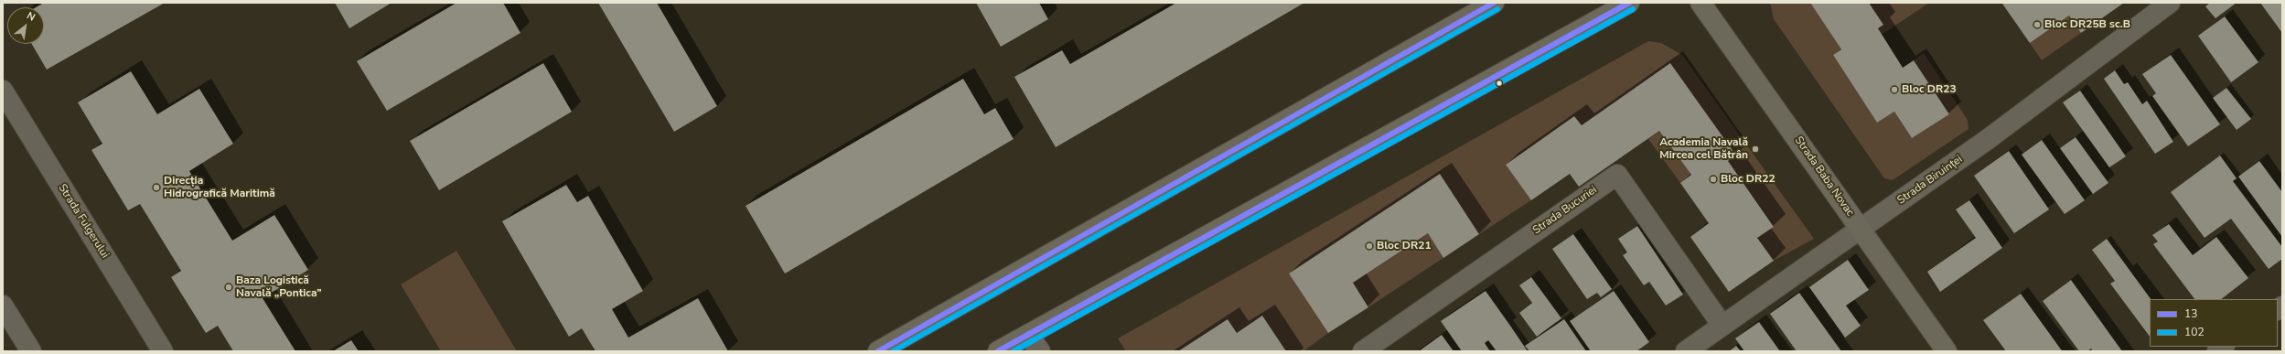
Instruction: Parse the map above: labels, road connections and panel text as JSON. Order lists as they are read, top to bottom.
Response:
{
  "streets": {
    "main road": ["Strada Baba Novac"],
    "street": ["Strada Biruinței", "Strada Bucuriei", "Strada Fulgerului"]
  },
  "crossings": [
    ["Strada Baba Novac", "Strada Biruinței"],
    ["Strada Biruinței", "Strada Bucuriei"]
  ],
  "places": [
    "Bloc DR25B sc.B",
    "Bloc DR23",
    "Academia Navală Mircea cel Bătrân",
    "Bloc DR22",
    "Direcția Hidrografică Maritimă",
    "Bloc DR21",
    "Baza Logistică Navală „Pontica”"
  ],
  "lines": ["transit line 13", "transit line 102"],
  "legend": ["13", "102"],
  "north": "top right"
}
